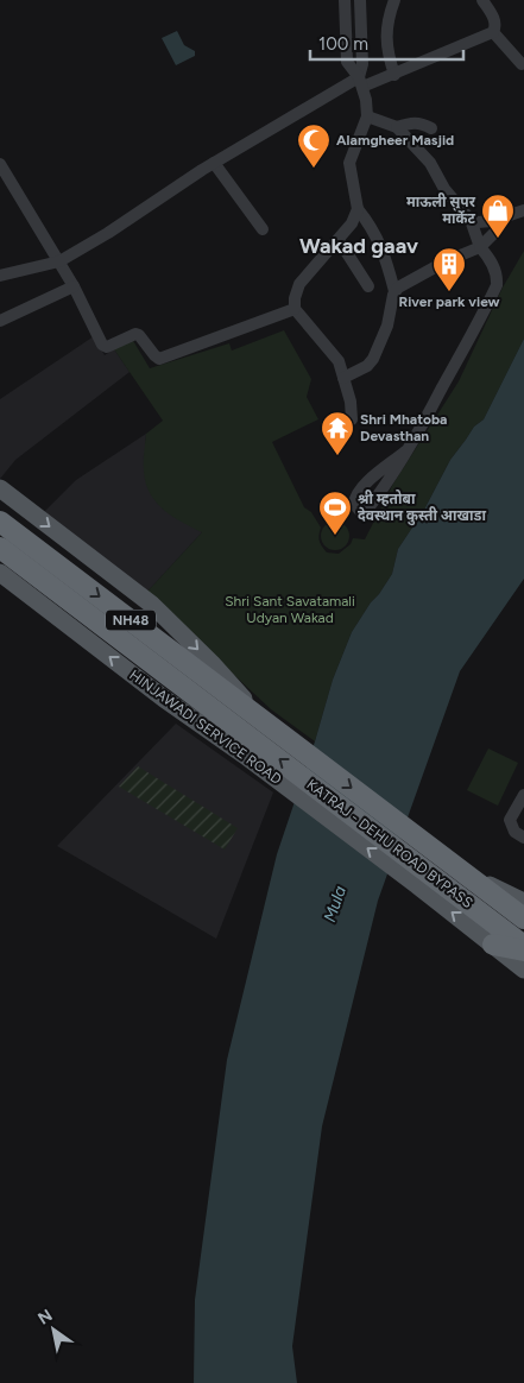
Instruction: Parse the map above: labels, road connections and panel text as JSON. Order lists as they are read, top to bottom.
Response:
{
  "streets": {
    "highway": ["NH48", "KATRAJ - DEHU ROAD BYPASS"],
    "main road": ["HINJAWADI SERVICE ROAD"]
  },
  "crossings": [
    ["NH48", "HINJAWADI SERVICE ROAD"],
    ["NH48", "KATRAJ - DEHU ROAD BYPASS"],
    ["HINJAWADI SERVICE ROAD", "KATRAJ - DEHU ROAD BYPASS"]
  ],
  "districts": ["Wakad gaav"],
  "water": ["Mula"],
  "parks": ["Shri Sant Savatamali Udyan Wakad"],
  "places": {
    "mosque": ["Alamgheer Masjid"],
    "shop": ["माऊली सुपर मार्केट"],
    "building": ["River park view"],
    "temple": ["Shri Mhatoba Devasthan"],
    "sports": ["श्री म्हतोबा देवस्थान कुस्ती आखाडा"]
  },
  "scale_bar": "100 m",
  "north": "top left"
}
